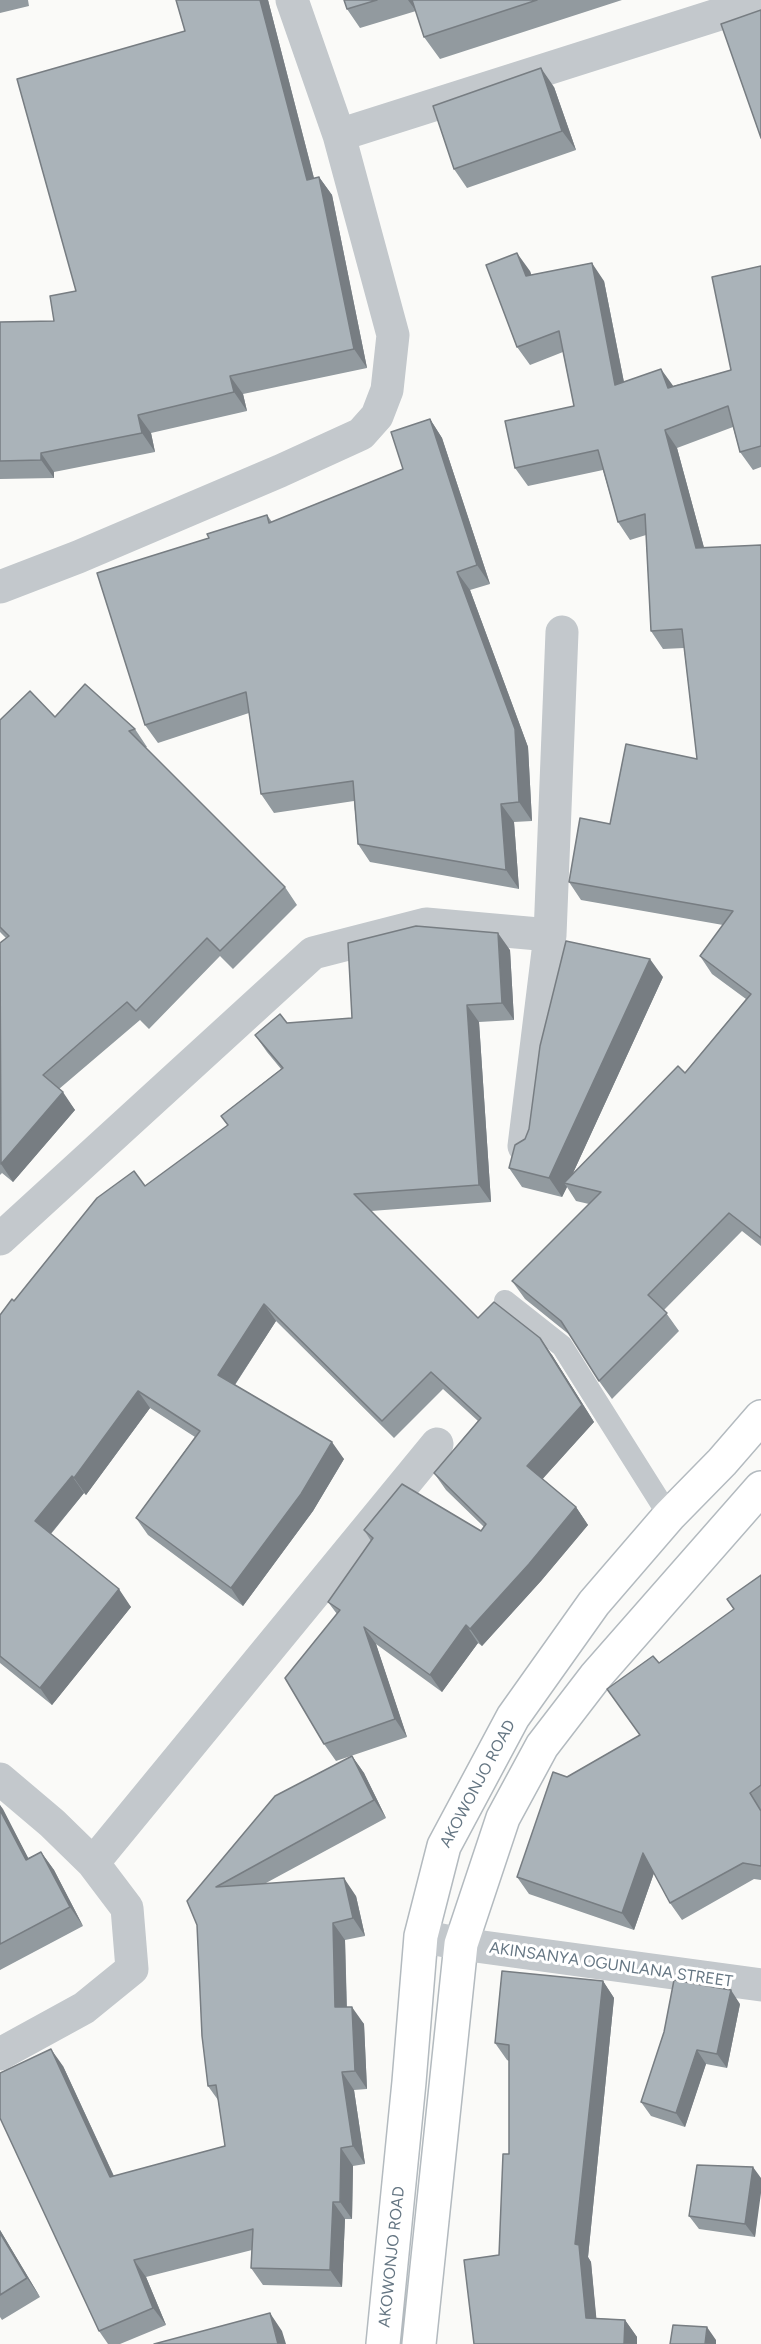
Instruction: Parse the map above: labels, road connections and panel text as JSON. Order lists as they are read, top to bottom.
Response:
{
  "streets": {
    "main road": ["AKOWONJO ROAD"],
    "street": ["AKINSANYA OGUNLANA STREET"]
  },
  "crossings": [
    ["AKOWONJO ROAD", "AKINSANYA OGUNLANA STREET"]
  ]
}
